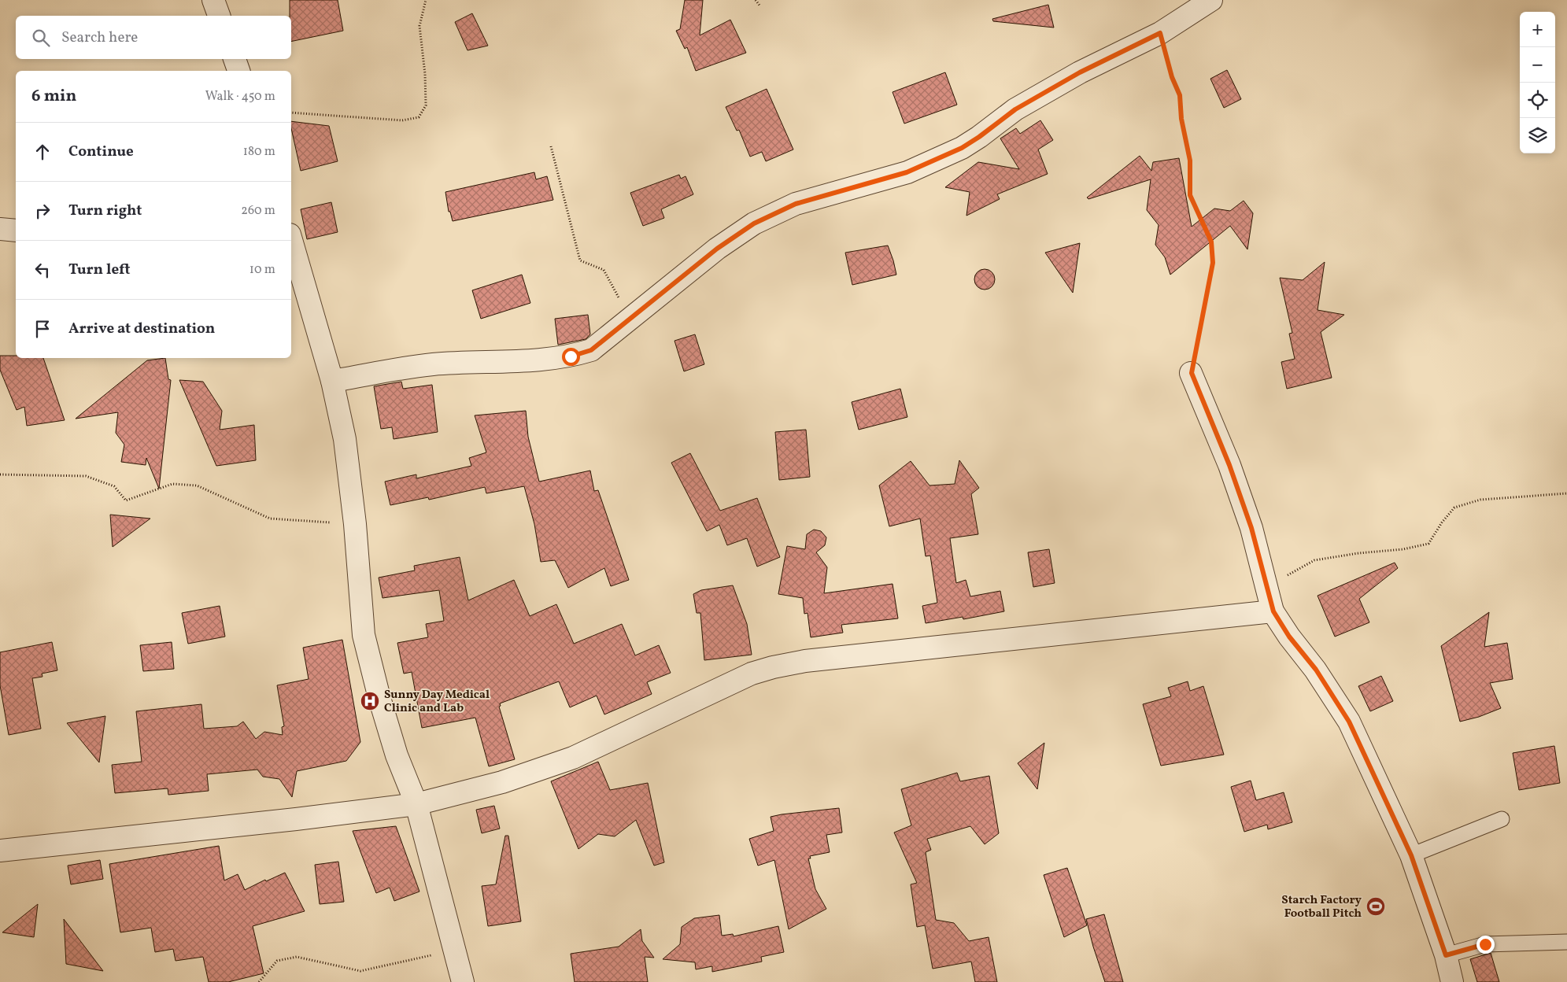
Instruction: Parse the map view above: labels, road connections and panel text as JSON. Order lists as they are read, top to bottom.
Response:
{
  "places": {
    "hospital": ["Sunny Day Medical Clinic and Lab"],
    "sports": ["Starch Factory Football Pitch"]
  },
  "page": {
    "map_buttons": ["+", "−"],
    "search": "Search here",
    "heading": ["6 min", "Walk · 450 m"],
    "list": [
      ["Continue", "180 m"],
      ["Turn right", "260 m"],
      ["Turn left", "10 m"],
      "Arrive at destination"
    ]
  }
}
